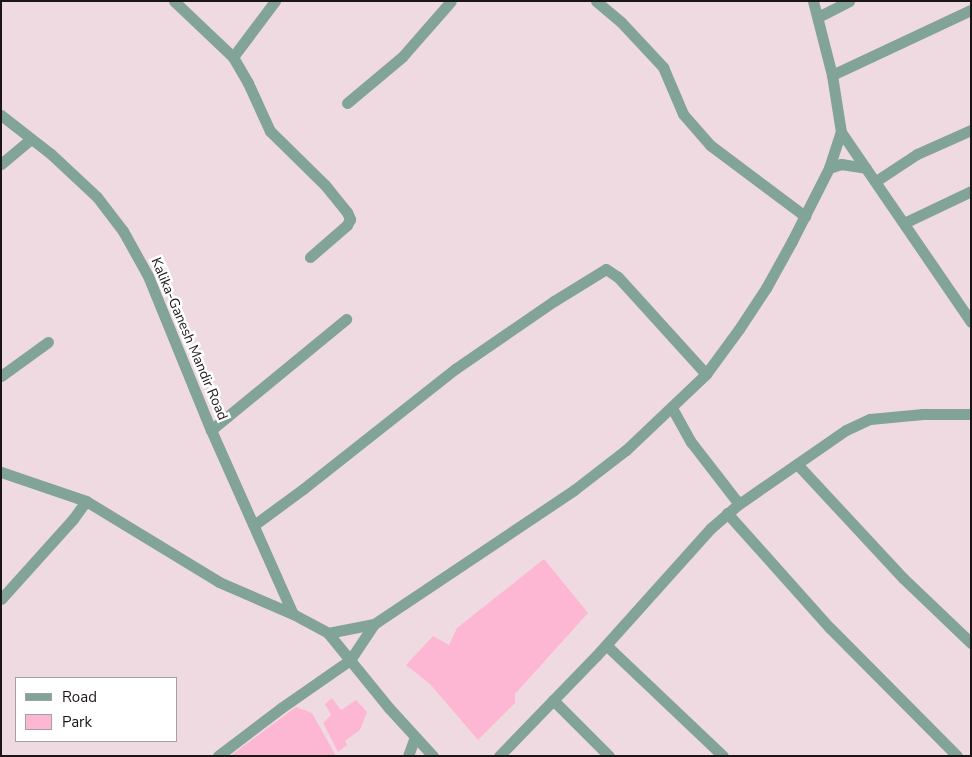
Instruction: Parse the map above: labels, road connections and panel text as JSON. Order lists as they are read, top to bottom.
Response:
{
  "streets": {
    "street": ["Kalika-Ganesh Mandir Road"]
  },
  "legend": ["Road", "Park"]
}
